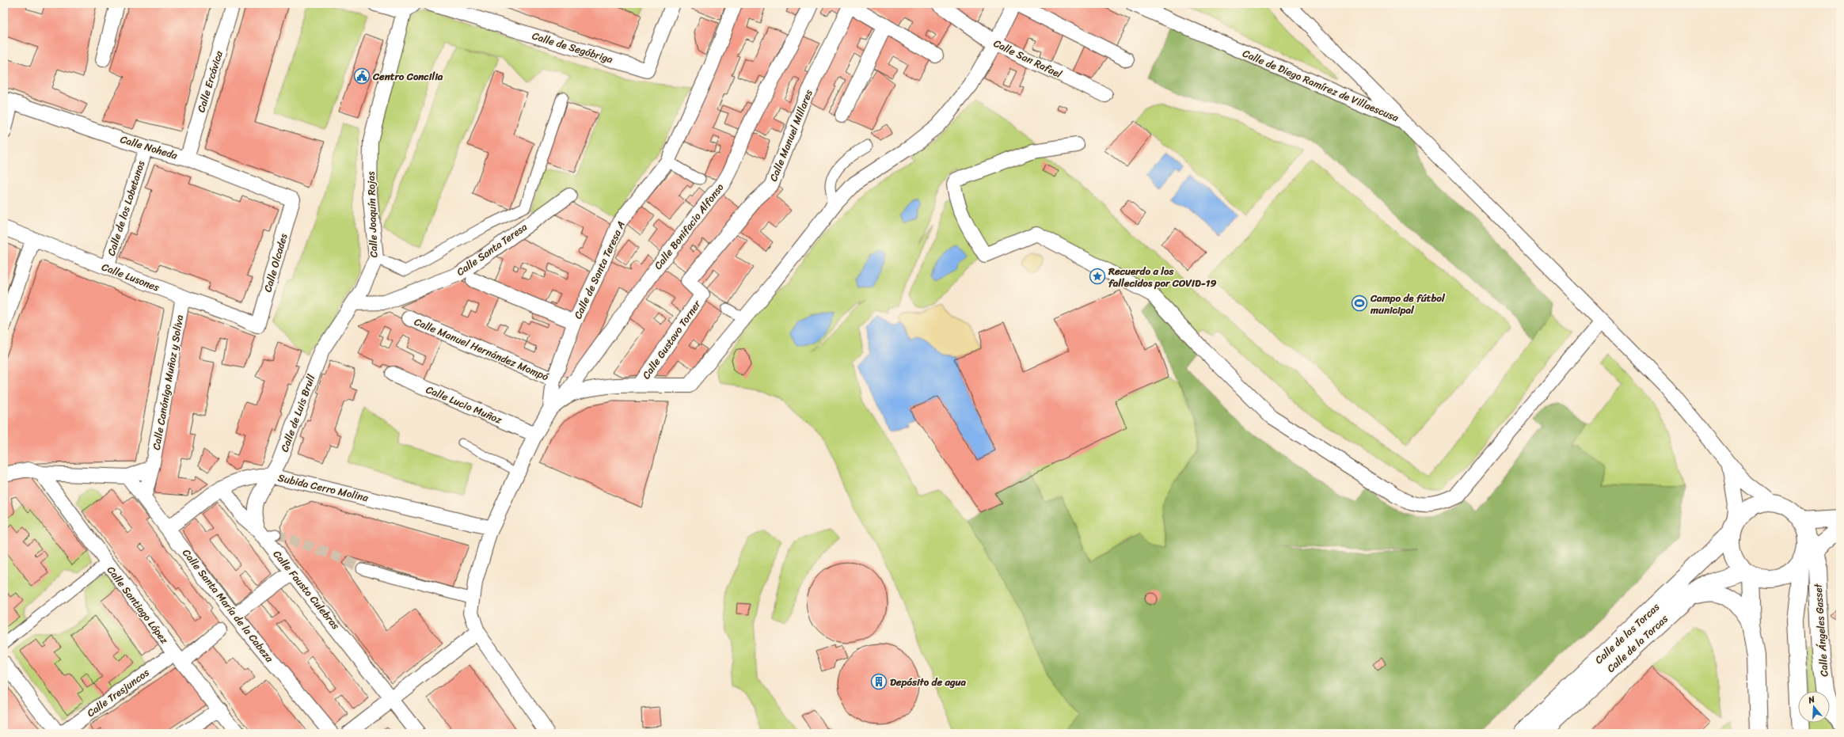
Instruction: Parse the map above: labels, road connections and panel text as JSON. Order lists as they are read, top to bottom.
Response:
{
  "streets": {
    "street": [
      "Calle de Segóbriga",
      "Calle San Rafael",
      "Calle Ercávica",
      "Calle de Diego Ramírez de Villaescusa",
      "Calle Manuel Millares",
      "Calle Noheda",
      "Calle de los Lobetanos",
      "Calle Joaquín Rojas",
      "Calle Bonifacio Alfonso",
      "Calle Santa Teresa",
      "Calle Olcades",
      "Calle de Santa Teresa A",
      "Calle Lusones",
      "Calle Gustavo Torner",
      "Calle Manuel Hernández Mompó",
      "Calle Canónigo Muñoz y Soliva",
      "Calle Lucio Muñoz",
      "Calle de Luis Brull",
      "Subida Cerro Molina",
      "Calle Fausto Culebras",
      "Calle Santiago López",
      "Calle Santa María de la Cabeza",
      "Calle Ángeles Gasset",
      "Calle de las Torcas",
      "Calle de la Torcas",
      "Calle Tresjuncos"
    ]
  },
  "crossings": [
    ["Calle Ercávica", "Calle Noheda"],
    ["Calle Manuel Millares", "Calle Gustavo Torner"],
    ["Calle Noheda", "Calle de los Lobetanos"],
    ["Calle Noheda", "Calle Olcades"],
    ["Calle de los Lobetanos", "Calle Lusones"],
    ["Calle Joaquín Rojas", "Calle Santa Teresa"],
    ["Calle Joaquín Rojas", "Calle de Luis Brull"],
    ["Calle Bonifacio Alfonso", "Calle de Santa Teresa A"],
    ["Calle Olcades", "Calle Lusones"],
    ["Calle de Santa Teresa A", "Calle Manuel Hernández Mompó"],
    ["Calle de Santa Teresa A", "Calle Lucio Muñoz"],
    ["Calle de Santa Teresa A", "Subida Cerro Molina"],
    ["Calle Lusones", "Calle Canónigo Muñoz y Soliva"],
    ["Calle Canónigo Muñoz y Soliva", "Calle Santa María de la Cabeza"],
    ["Calle de Luis Brull", "Subida Cerro Molina"],
    ["Calle de Luis Brull", "Calle Fausto Culebras"],
    ["Subida Cerro Molina", "Calle Fausto Culebras"],
    ["Subida Cerro Molina", "Calle Santa María de la Cabeza"],
    ["Calle Santiago López", "Calle Tresjuncos"],
    ["Calle Ángeles Gasset", "Calle de las Torcas"],
    ["Calle Ángeles Gasset", "Calle de la Torcas"],
    ["Calle de las Torcas", "Calle de la Torcas"]
  ],
  "places": {
    "public building": ["Centro Concilia"],
    "place": ["Recuerdo a los fallecidos por COVID-19"],
    "sports": ["Campo de fútbol municipal"],
    "building": ["Depósito de agua"]
  },
  "north": "top"
}
